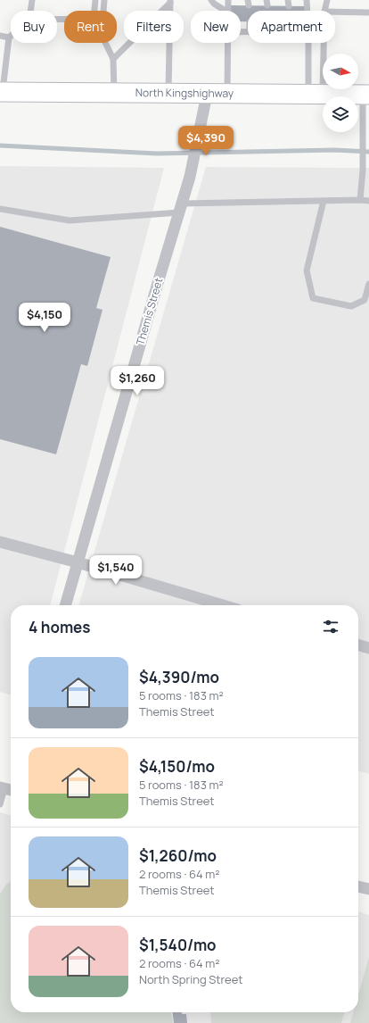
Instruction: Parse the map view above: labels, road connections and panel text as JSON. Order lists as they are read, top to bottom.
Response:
{
  "streets": {
    "main road": ["North Kingshighway"],
    "street": ["Themis Street"]
  },
  "crossings": [
    ["North Kingshighway", "Themis Street"]
  ],
  "north": "right",
  "page": {
    "chip": [
      "Buy",
      "Rent",
      "Filters",
      "New",
      "Apartment"
    ],
    "price": [
      "$4,390",
      "$4,150",
      "$1,260",
      "$1,540"
    ],
    "heading": "4 homes",
    "list": [
      {
        "name": "$4,390/mo",
        "note": "5 rooms · 183 m² · Themis Street"
      },
      {
        "name": "$4,150/mo",
        "note": "5 rooms · 183 m² · Themis Street"
      },
      {
        "name": "$1,260/mo",
        "note": "2 rooms · 64 m² · Themis Street"
      },
      {
        "name": "$1,540/mo",
        "note": "2 rooms · 64 m² · North Spring Street"
      }
    ]
  }
}
